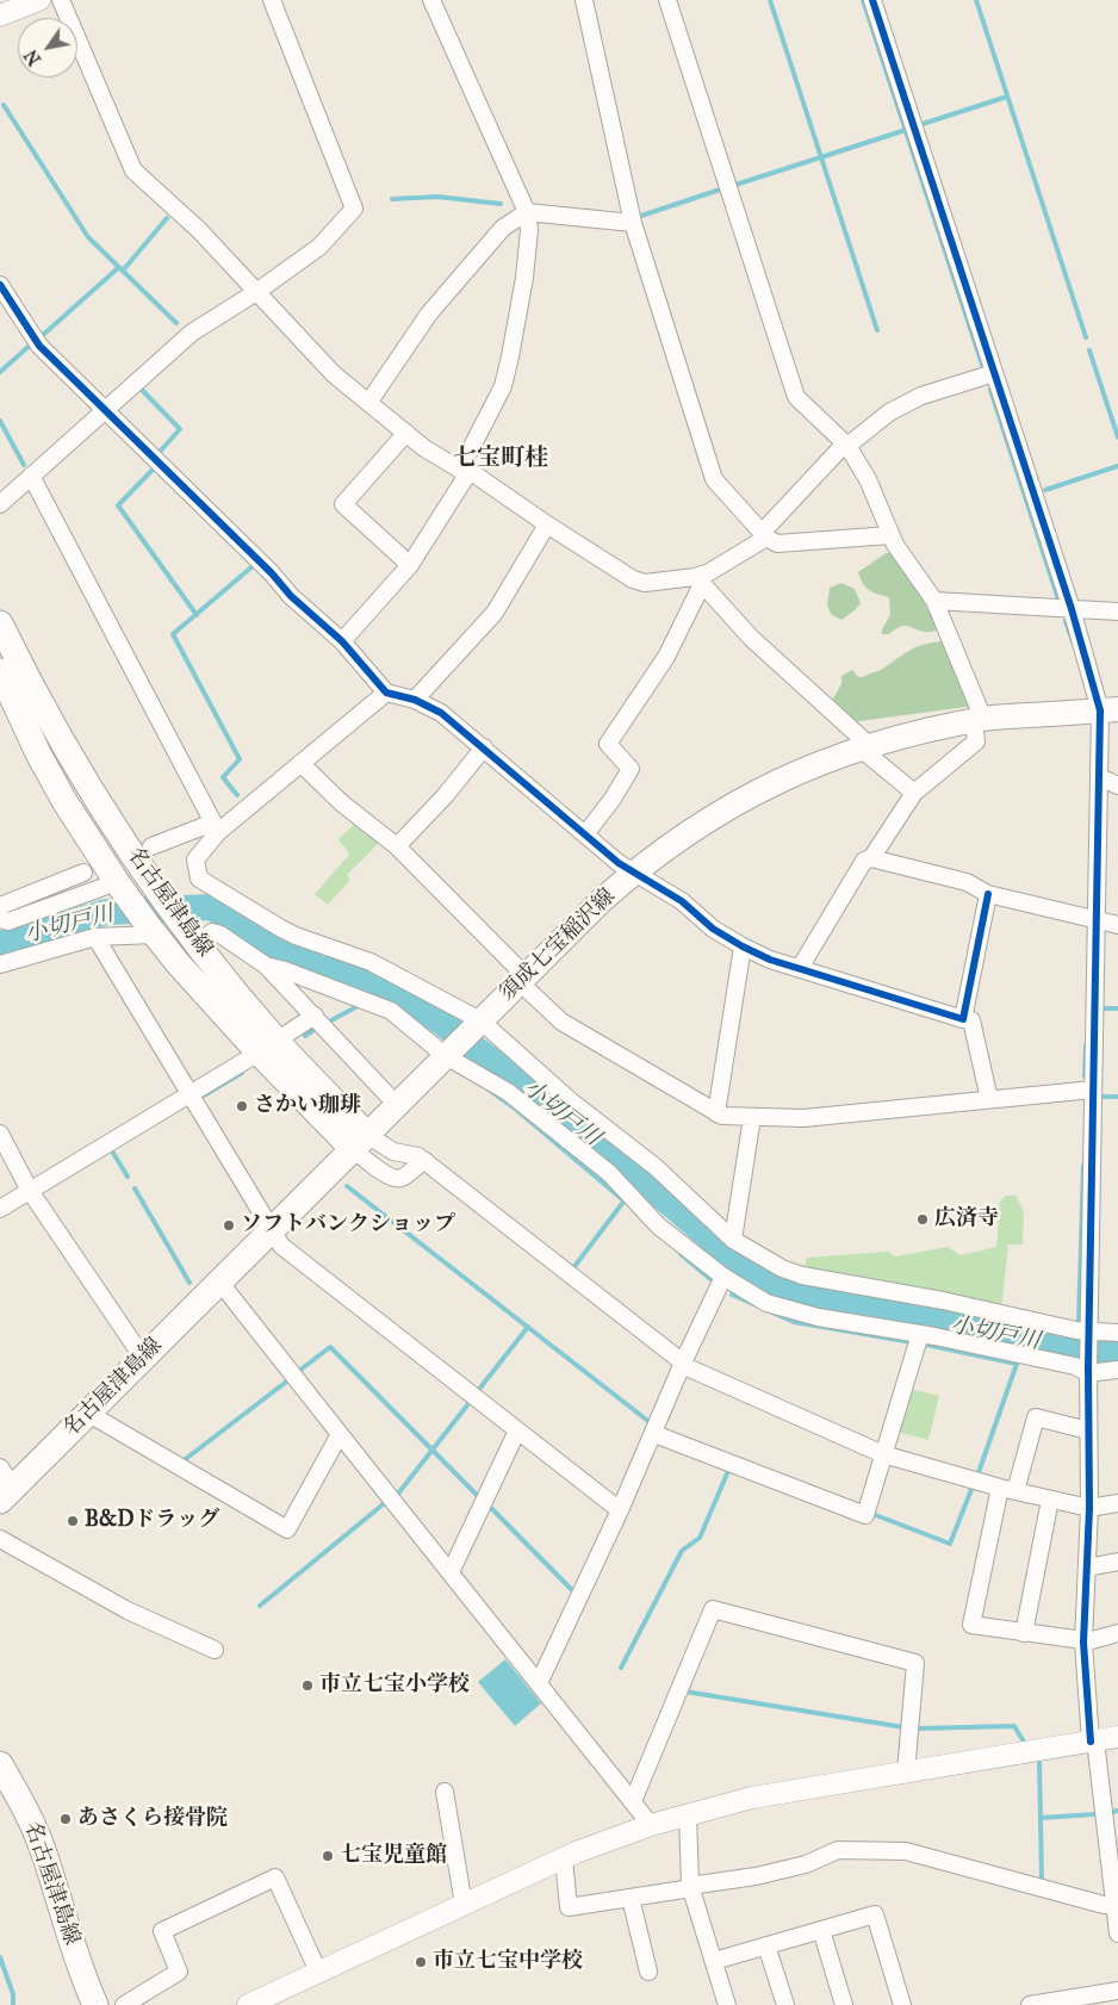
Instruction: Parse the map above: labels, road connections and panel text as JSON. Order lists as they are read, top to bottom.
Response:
{
  "streets": {
    "main road": ["名古屋津島線", "須成七宝稲沢線"]
  },
  "crossings": [
    ["名古屋津島線", "須成七宝稲沢線"]
  ],
  "districts": ["七宝町桂"],
  "water": ["小切戸川"],
  "places": [
    "さかい珈琲",
    "広済寺",
    "ソフトバンクショップ",
    "B&Dドラッグ",
    "市立七宝小学校",
    "あさくら接骨院",
    "七宝児童館",
    "市立七宝中学校"
  ],
  "north": "bottom left"
}
